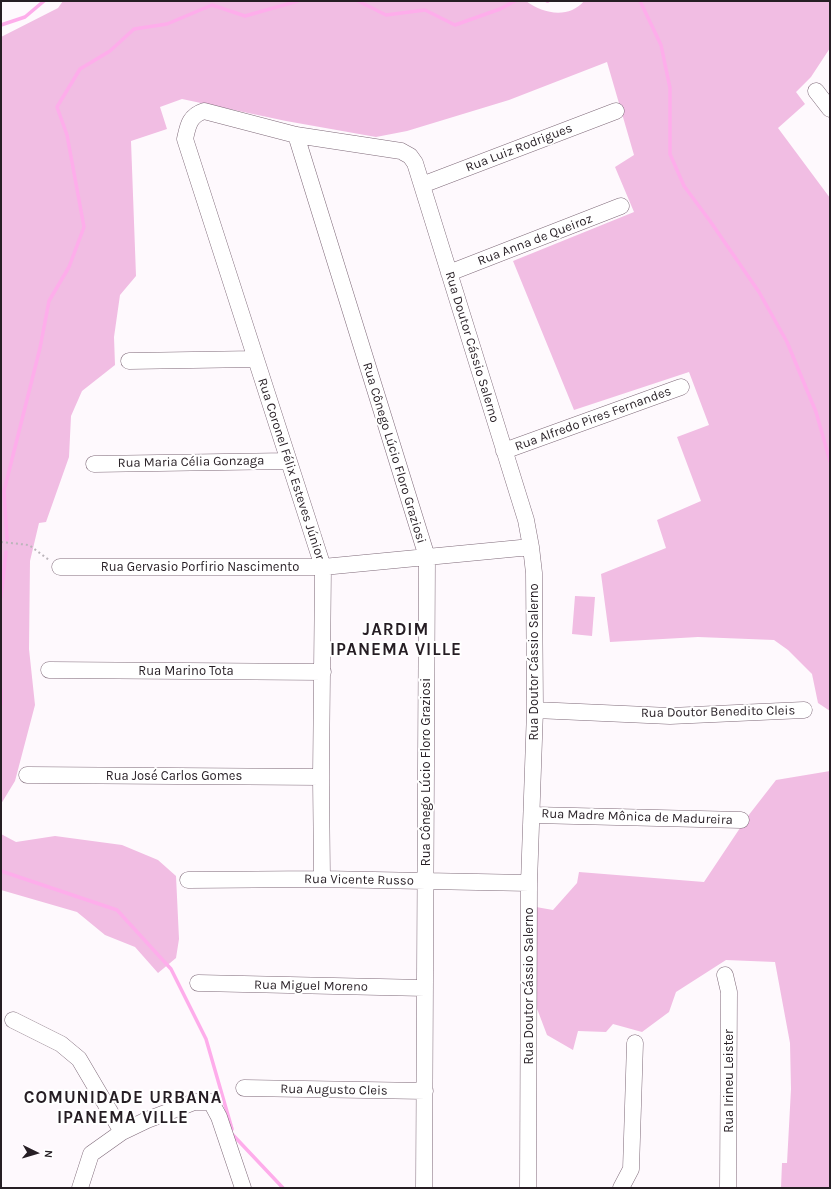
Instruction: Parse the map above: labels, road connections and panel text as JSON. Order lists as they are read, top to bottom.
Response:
{
  "streets": {
    "street": [
      "Rua Luiz Rodrigues",
      "Rua Anna de Queiroz",
      "Rua Doutor Cássio Salerno",
      "Rua Alfredo Pires Fernandes",
      "Rua Cônego Lúcio Floro Graziosi",
      "Rua Maria Célia Gonzaga",
      "Rua Coronel Félix Esteves Júnior",
      "Rua Gervasio Porfirio Nascimento",
      "Rua Marino Tota",
      "Rua Doutor Benedito Cleis",
      "Rua José Carlos Gomes",
      "Rua Madre Mônica de Madureira",
      "Rua Vicente Russo",
      "Rua Miguel Moreno",
      "Rua Irineu Leister",
      "Rua Augusto Cleis"
    ]
  },
  "crossings": [
    ["Rua Luiz Rodrigues", "Rua Doutor Cássio Salerno"],
    ["Rua Anna de Queiroz", "Rua Doutor Cássio Salerno"],
    ["Rua Doutor Cássio Salerno", "Rua Alfredo Pires Fernandes"],
    ["Rua Doutor Cássio Salerno", "Rua Cônego Lúcio Floro Graziosi"],
    ["Rua Doutor Cássio Salerno", "Rua Coronel Félix Esteves Júnior"],
    ["Rua Doutor Cássio Salerno", "Rua Gervasio Porfirio Nascimento"],
    ["Rua Doutor Cássio Salerno", "Rua Doutor Benedito Cleis"],
    ["Rua Doutor Cássio Salerno", "Rua Madre Mônica de Madureira"],
    ["Rua Doutor Cássio Salerno", "Rua Vicente Russo"],
    ["Rua Cônego Lúcio Floro Graziosi", "Rua Coronel Félix Esteves Júnior"],
    ["Rua Cônego Lúcio Floro Graziosi", "Rua Gervasio Porfirio Nascimento"],
    ["Rua Cônego Lúcio Floro Graziosi", "Rua Vicente Russo"],
    ["Rua Cônego Lúcio Floro Graziosi", "Rua Miguel Moreno"],
    ["Rua Cônego Lúcio Floro Graziosi", "Rua Augusto Cleis"],
    ["Rua Maria Célia Gonzaga", "Rua Coronel Félix Esteves Júnior"],
    ["Rua Coronel Félix Esteves Júnior", "Rua Gervasio Porfirio Nascimento"],
    ["Rua Coronel Félix Esteves Júnior", "Rua Marino Tota"],
    ["Rua Coronel Félix Esteves Júnior", "Rua José Carlos Gomes"],
    ["Rua Coronel Félix Esteves Júnior", "Rua Vicente Russo"]
  ],
  "districts": ["JARDIM IPANEMA VILLE", "COMUNIDADE URBANA IPANEMA VILLE"],
  "north": "right"
}
